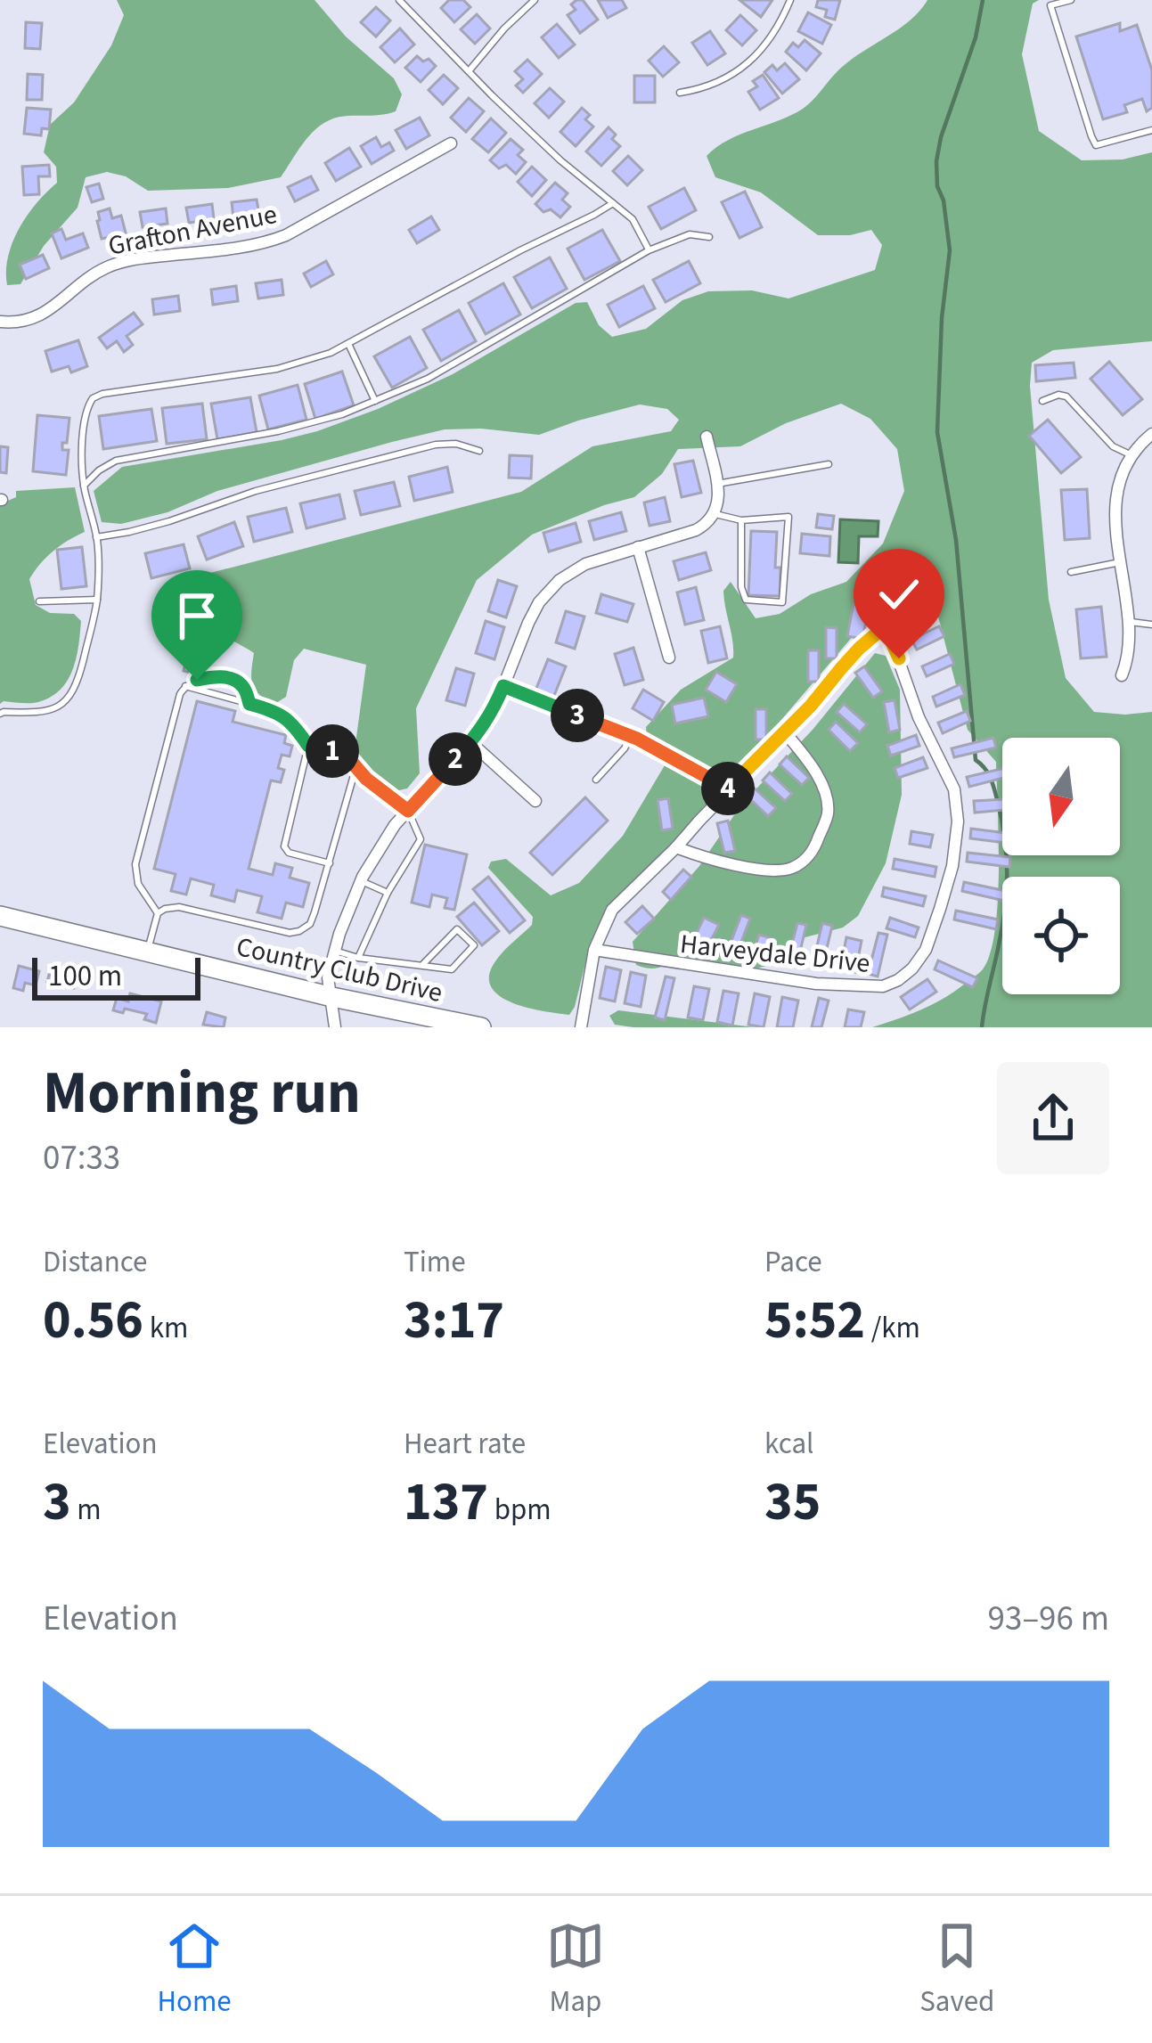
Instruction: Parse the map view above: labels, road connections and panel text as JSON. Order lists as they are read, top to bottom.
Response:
{
  "streets": {
    "main road": ["Country Club Drive"],
    "street": ["Grafton Avenue", "Harveydale Drive"]
  },
  "scale_bar": "100 m",
  "north": "bottom",
  "page": {
    "pins": [
      "3",
      "1",
      "2",
      "4"
    ],
    "scale": "100 m",
    "heading": ["Morning run", "07:33"],
    "stats": [
      ["Distance", "0.56 km"],
      ["Time", "3:17"],
      ["Pace", "5:52 /km"],
      ["Elevation", "3 m"],
      ["Heart rate", "137 bpm"],
      ["kcal", "35"]
    ],
    "chart": ["Elevation", "93–96 m"],
    "tabs": ["Home", "Map", "Saved"]
  }
}
